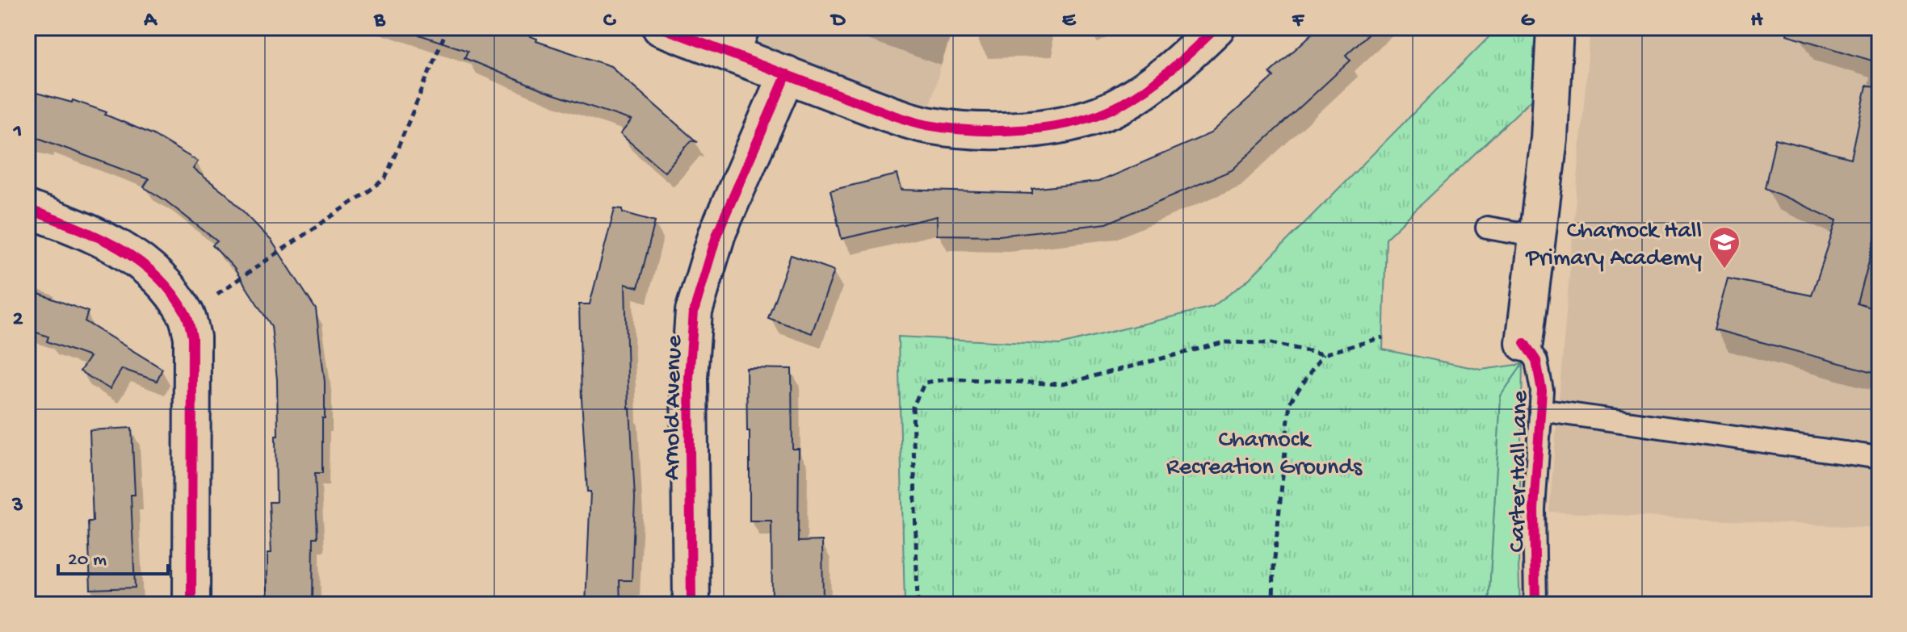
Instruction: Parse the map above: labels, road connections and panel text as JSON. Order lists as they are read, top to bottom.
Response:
{
  "streets": {
    "street": ["Arnold Avenue", "Carter Hall Lane"]
  },
  "parks": ["Charnock Recreation Grounds"],
  "places": {
    "school or university": ["Charnock Hall Primary Academy"]
  },
  "scale_bar": "20 m",
  "grid": {
    "columns": [
      "A",
      "B",
      "C",
      "D",
      "E",
      "F",
      "G",
      "H"
    ],
    "rows": ["1", "2", "3"]
  }
}
